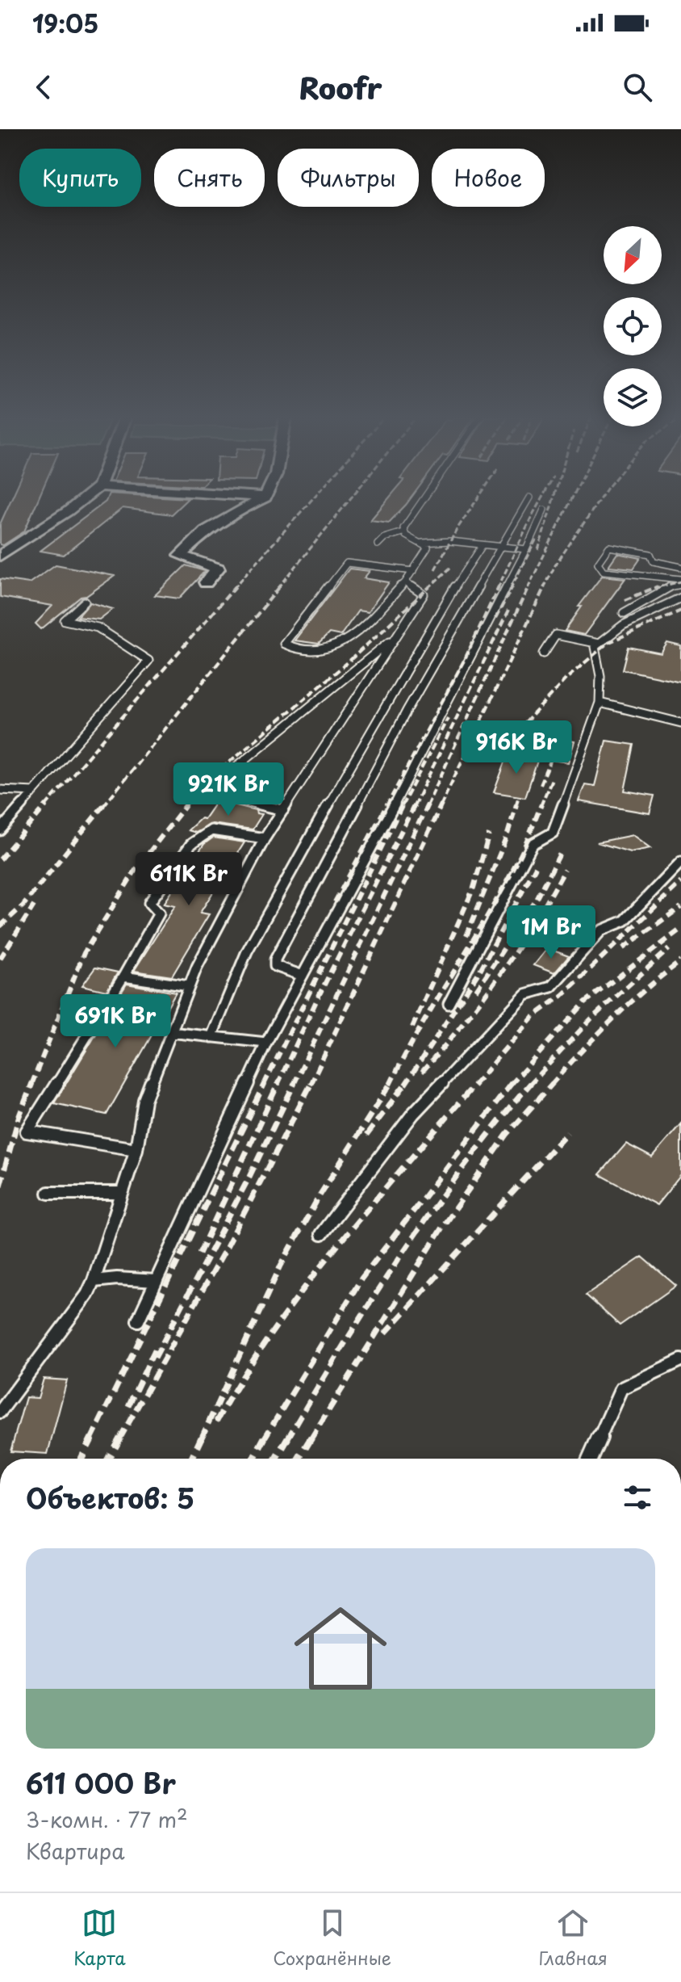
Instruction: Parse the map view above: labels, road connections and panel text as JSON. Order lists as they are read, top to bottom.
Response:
{
  "north": "bottom left",
  "page": {
    "status": "19:05",
    "header": "Roofr",
    "chip": [
      "Купить",
      "Снять",
      "Фильтры",
      "Новое"
    ],
    "price": [
      "916K Br",
      "921K Br",
      "611K Br",
      "1M Br",
      "691K Br"
    ],
    "heading": "Объектов: 5",
    "list": [
      {
        "name": "611 000 Br",
        "note": "3-комн. · 77 m² · Квартира"
      }
    ],
    "tabs": ["Карта", "Сохранённые", "Главная"]
  }
}
